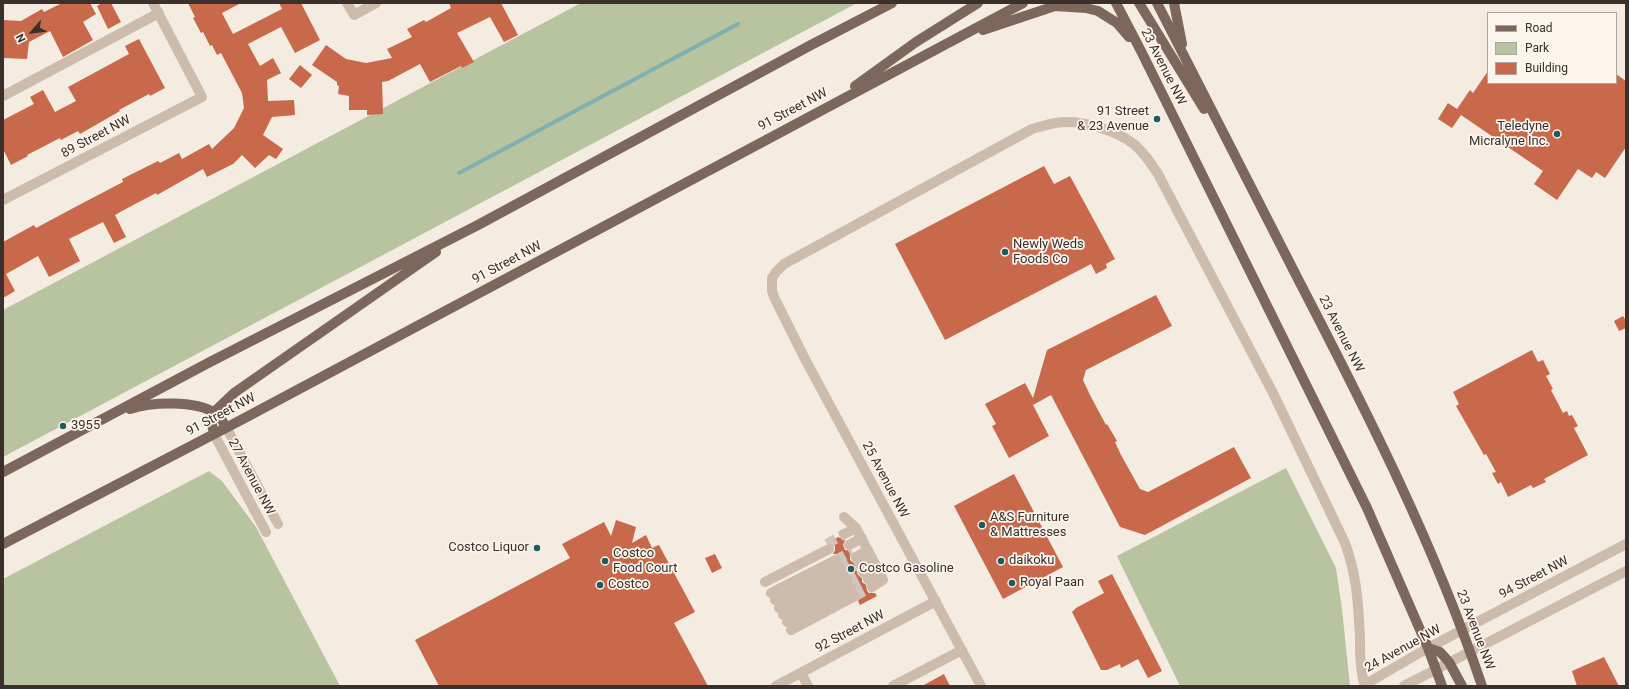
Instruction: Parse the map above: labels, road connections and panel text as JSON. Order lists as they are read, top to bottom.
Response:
{
  "streets": {
    "main road": ["23 Avenue NW", "91 Street NW"],
    "street": [
      "89 Street NW",
      "27 Avenue NW",
      "25 Avenue NW",
      "94 Street NW",
      "92 Street NW",
      "24 Avenue NW"
    ]
  },
  "crossings": [
    ["23 Avenue NW", "94 Street NW"],
    ["23 Avenue NW", "24 Avenue NW"],
    ["91 Street NW", "27 Avenue NW"],
    ["25 Avenue NW", "92 Street NW"],
    ["25 Avenue NW", "24 Avenue NW"],
    ["94 Street NW", "24 Avenue NW"]
  ],
  "places": [
    "91 Street & 23 Avenue",
    "Teledyne Micralyne Inc.",
    "Newly Weds Foods Co",
    "3955",
    "A&S Furniture & Mattresses",
    "Costco Liquor",
    "Costco Food Court",
    "daikoku",
    "Costco Gasoline",
    "Royal Paan",
    "Costco"
  ],
  "legend": ["Road", "Park", "Building"],
  "north": "bottom left"
}
